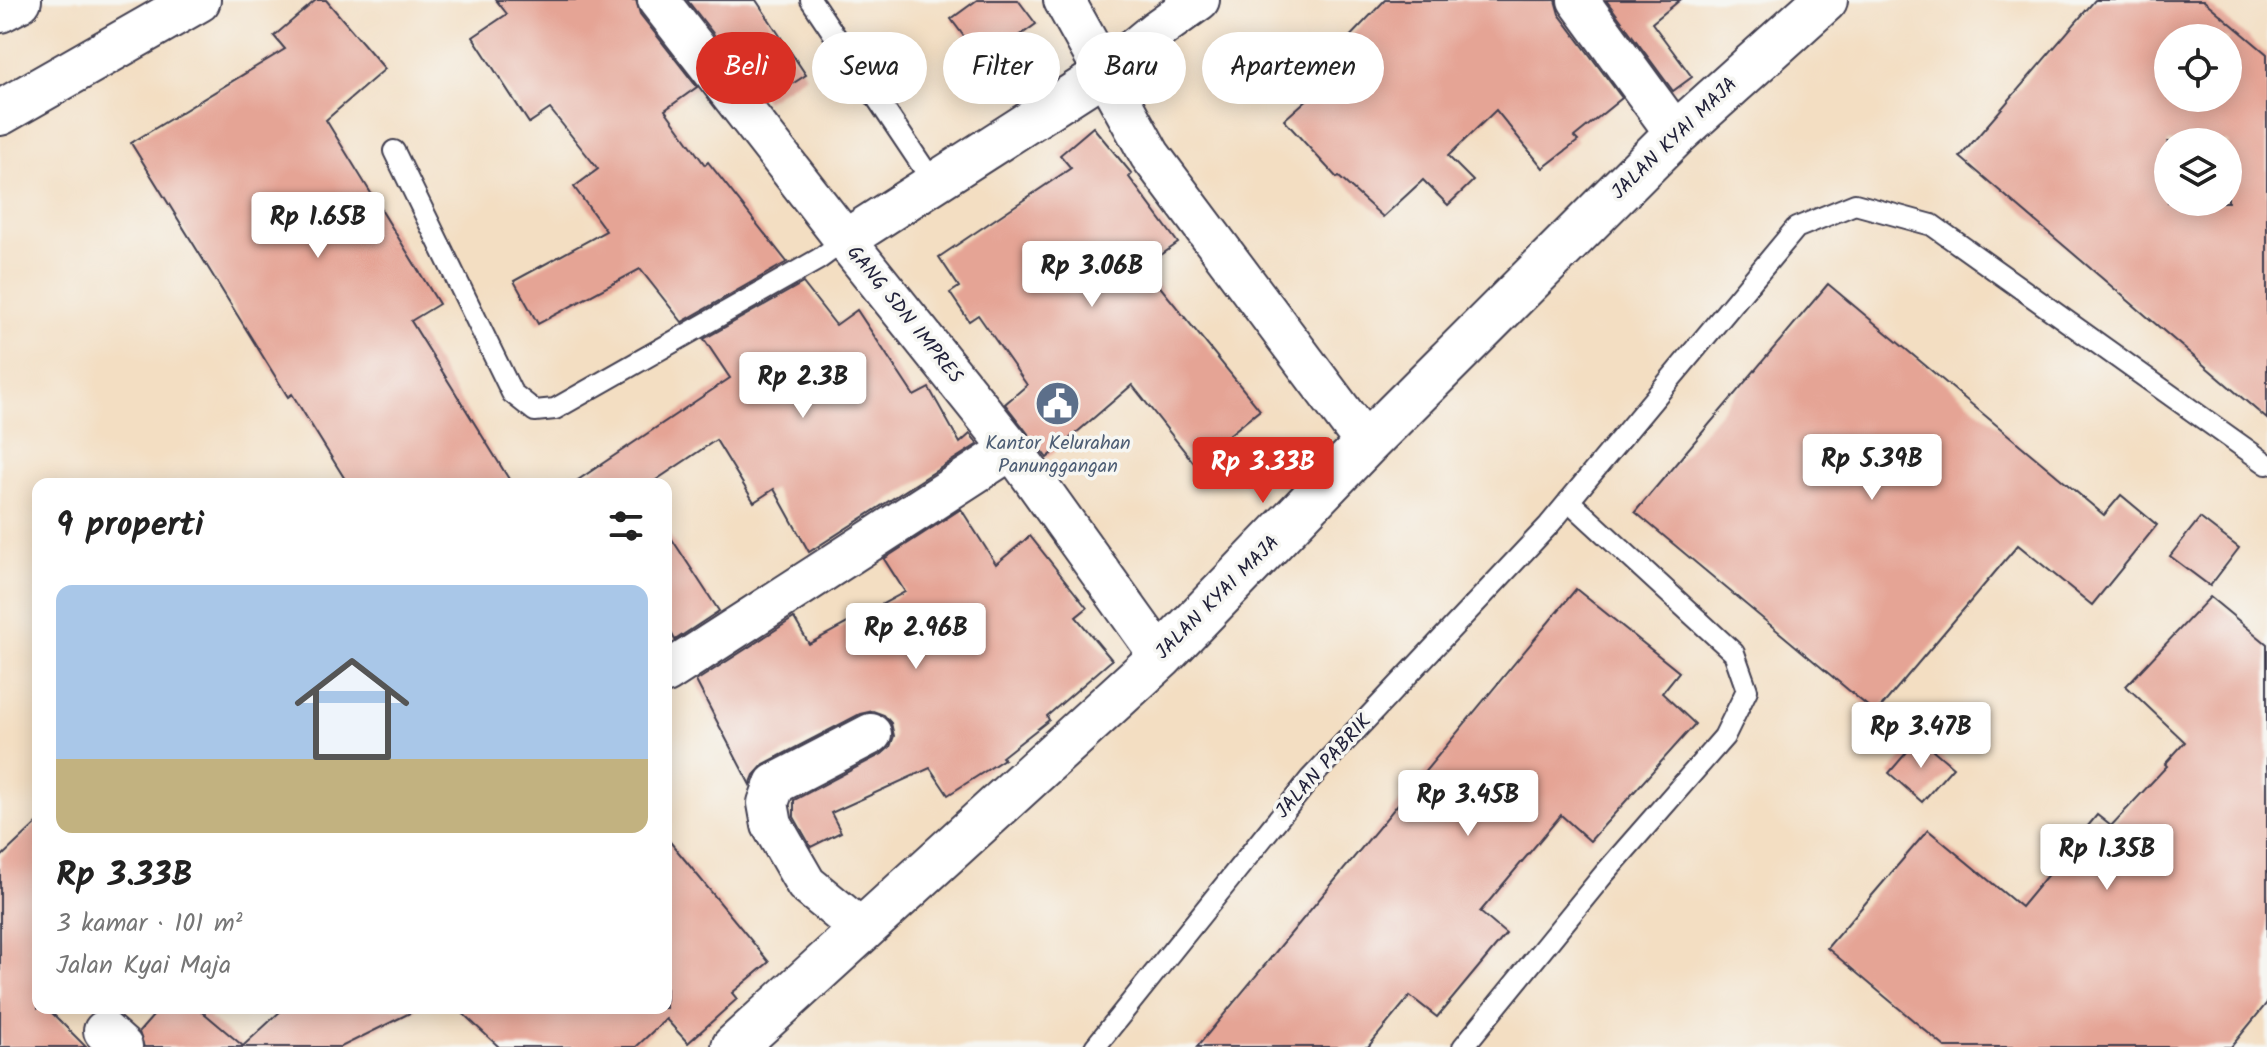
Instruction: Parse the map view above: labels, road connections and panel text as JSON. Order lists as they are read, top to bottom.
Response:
{
  "streets": {
    "main road": ["JALAN KYAI MAJA"],
    "street": ["GANG SDN IMPRES"],
    "lane": ["JALAN PABRIK"]
  },
  "crossings": [
    ["JALAN KYAI MAJA", "GANG SDN IMPRES"]
  ],
  "places": {
    "public building": ["Kantor Kelurahan Panunggangan"]
  },
  "page": {
    "chip": [
      "Beli",
      "Sewa",
      "Filter",
      "Baru",
      "Apartemen"
    ],
    "price": [
      "Rp 1.65B",
      "Rp 3.06B",
      "Rp 2.3B",
      "Rp 5.39B",
      "Rp 3.33B",
      "Rp 2.96B",
      "Rp 3.47B",
      "Rp 3.45B",
      "Rp 1.35B"
    ],
    "heading": "9 properti",
    "list": [
      {
        "name": "Rp 3.33B",
        "note": "3 kamar · 101 m² · Jalan Kyai Maja"
      }
    ]
  }
}
